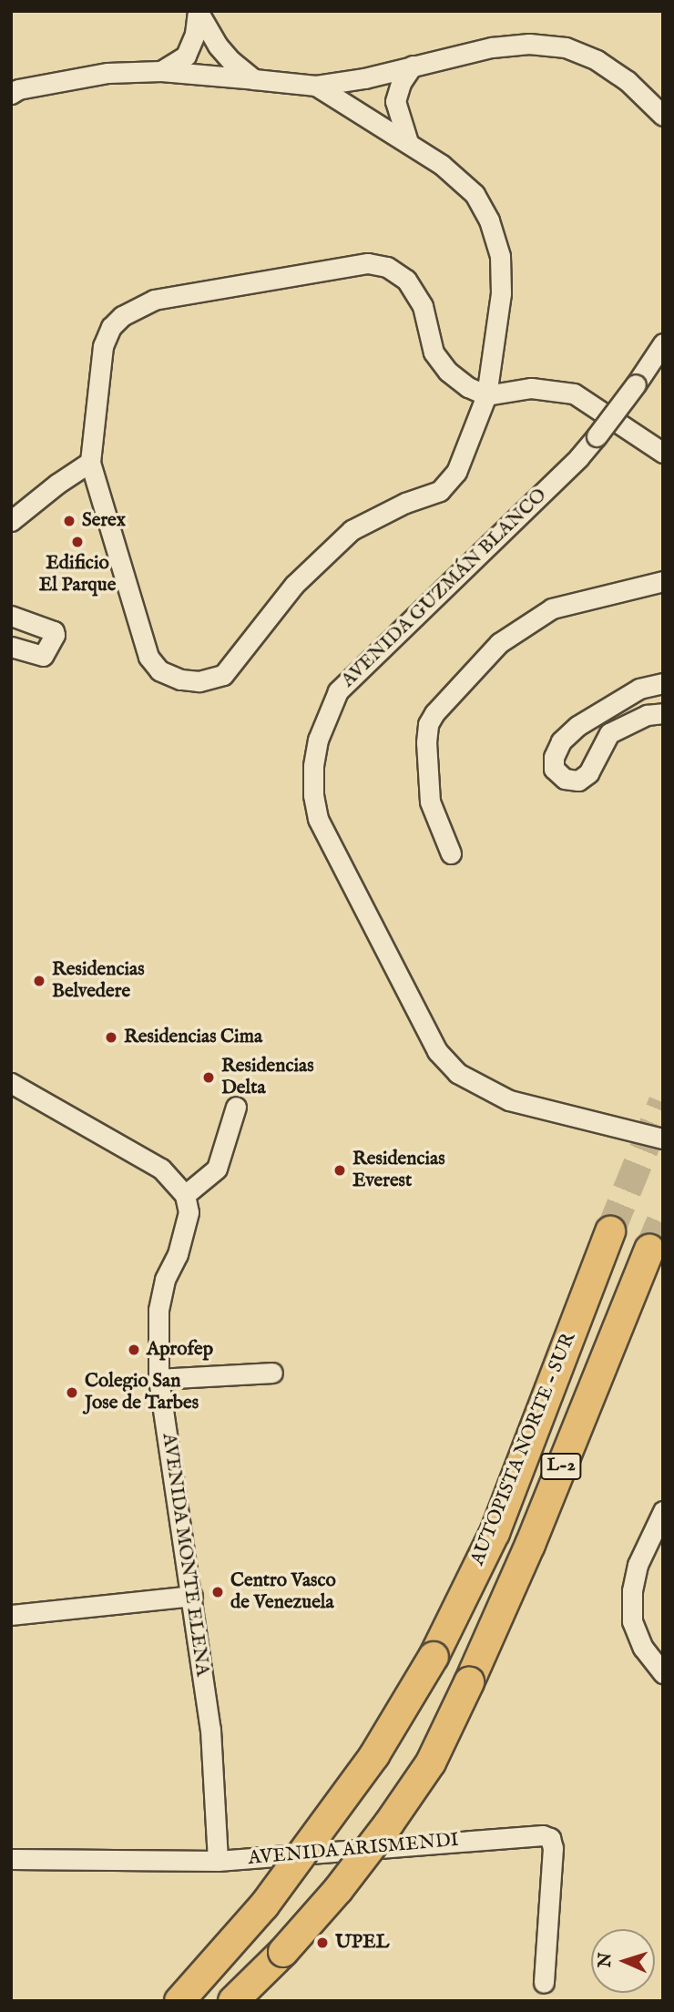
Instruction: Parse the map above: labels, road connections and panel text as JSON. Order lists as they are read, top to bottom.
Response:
{
  "streets": {
    "highway": ["AUTOPISTA NORTE - SUR", "L-2"],
    "street": ["AVENIDA GUZMÁN BLANCO", "AVENIDA MONTE ELENA", "AVENIDA ARISMENDI"]
  },
  "crossings": [
    ["AVENIDA MONTE ELENA", "AVENIDA ARISMENDI"]
  ],
  "places": [
    "Serex",
    "Edificio El Parque",
    "Residencias Belvedere",
    "Residencias Cima",
    "Residencias Delta",
    "Residencias Everest",
    "Aprofep",
    "Colegio San Jose de Tarbes",
    "Centro Vasco de Venezuela",
    "UPEL"
  ],
  "north": "left"
}
